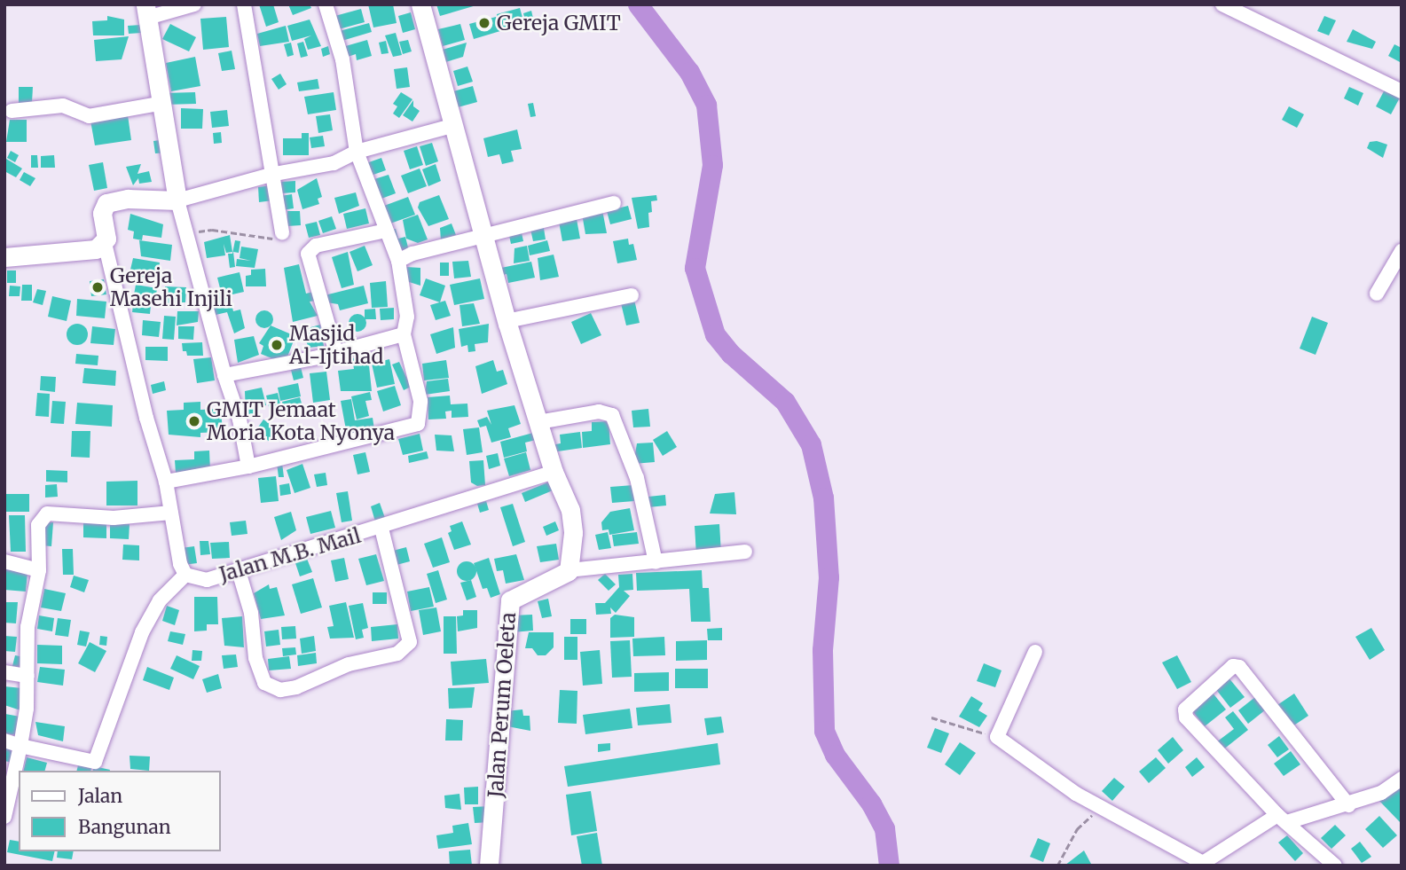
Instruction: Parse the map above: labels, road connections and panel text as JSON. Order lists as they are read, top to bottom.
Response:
{
  "streets": {
    "street": ["Jalan M.B. Mail", "Jalan Perum Oeleta"]
  },
  "places": [
    "Gereja GMIT",
    "Gereja Masehi Injili",
    "Masjid Al-Ijtihad",
    "GMIT Jemaat Moria Kota Nyonya"
  ],
  "legend": ["Jalan", "Bangunan"]
}
